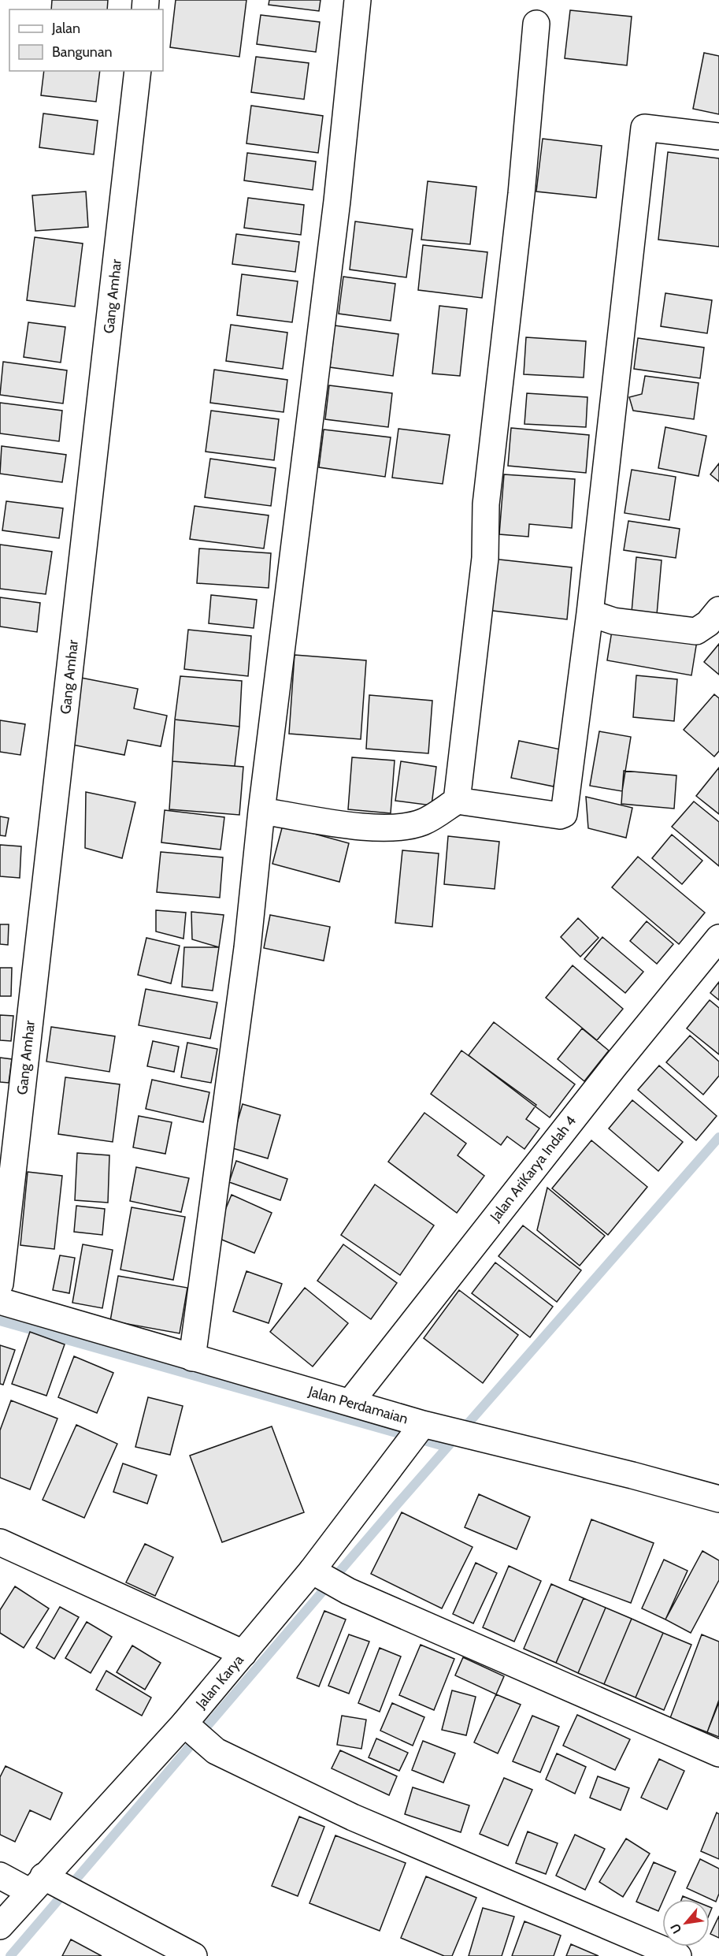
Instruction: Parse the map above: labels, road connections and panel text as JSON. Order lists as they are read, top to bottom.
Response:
{
  "streets": {
    "street": [
      "Gang Amhar",
      "Jalan AriKarya Indah 4",
      "Jalan Perdamaian",
      "Jalan Karya"
    ]
  },
  "crossings": [
    ["Jalan AriKarya Indah 4", "Jalan Perdamaian"],
    ["Jalan Perdamaian", "Jalan Karya"]
  ],
  "legend": ["Jalan", "Bangunan"],
  "north": "bottom left"
}
